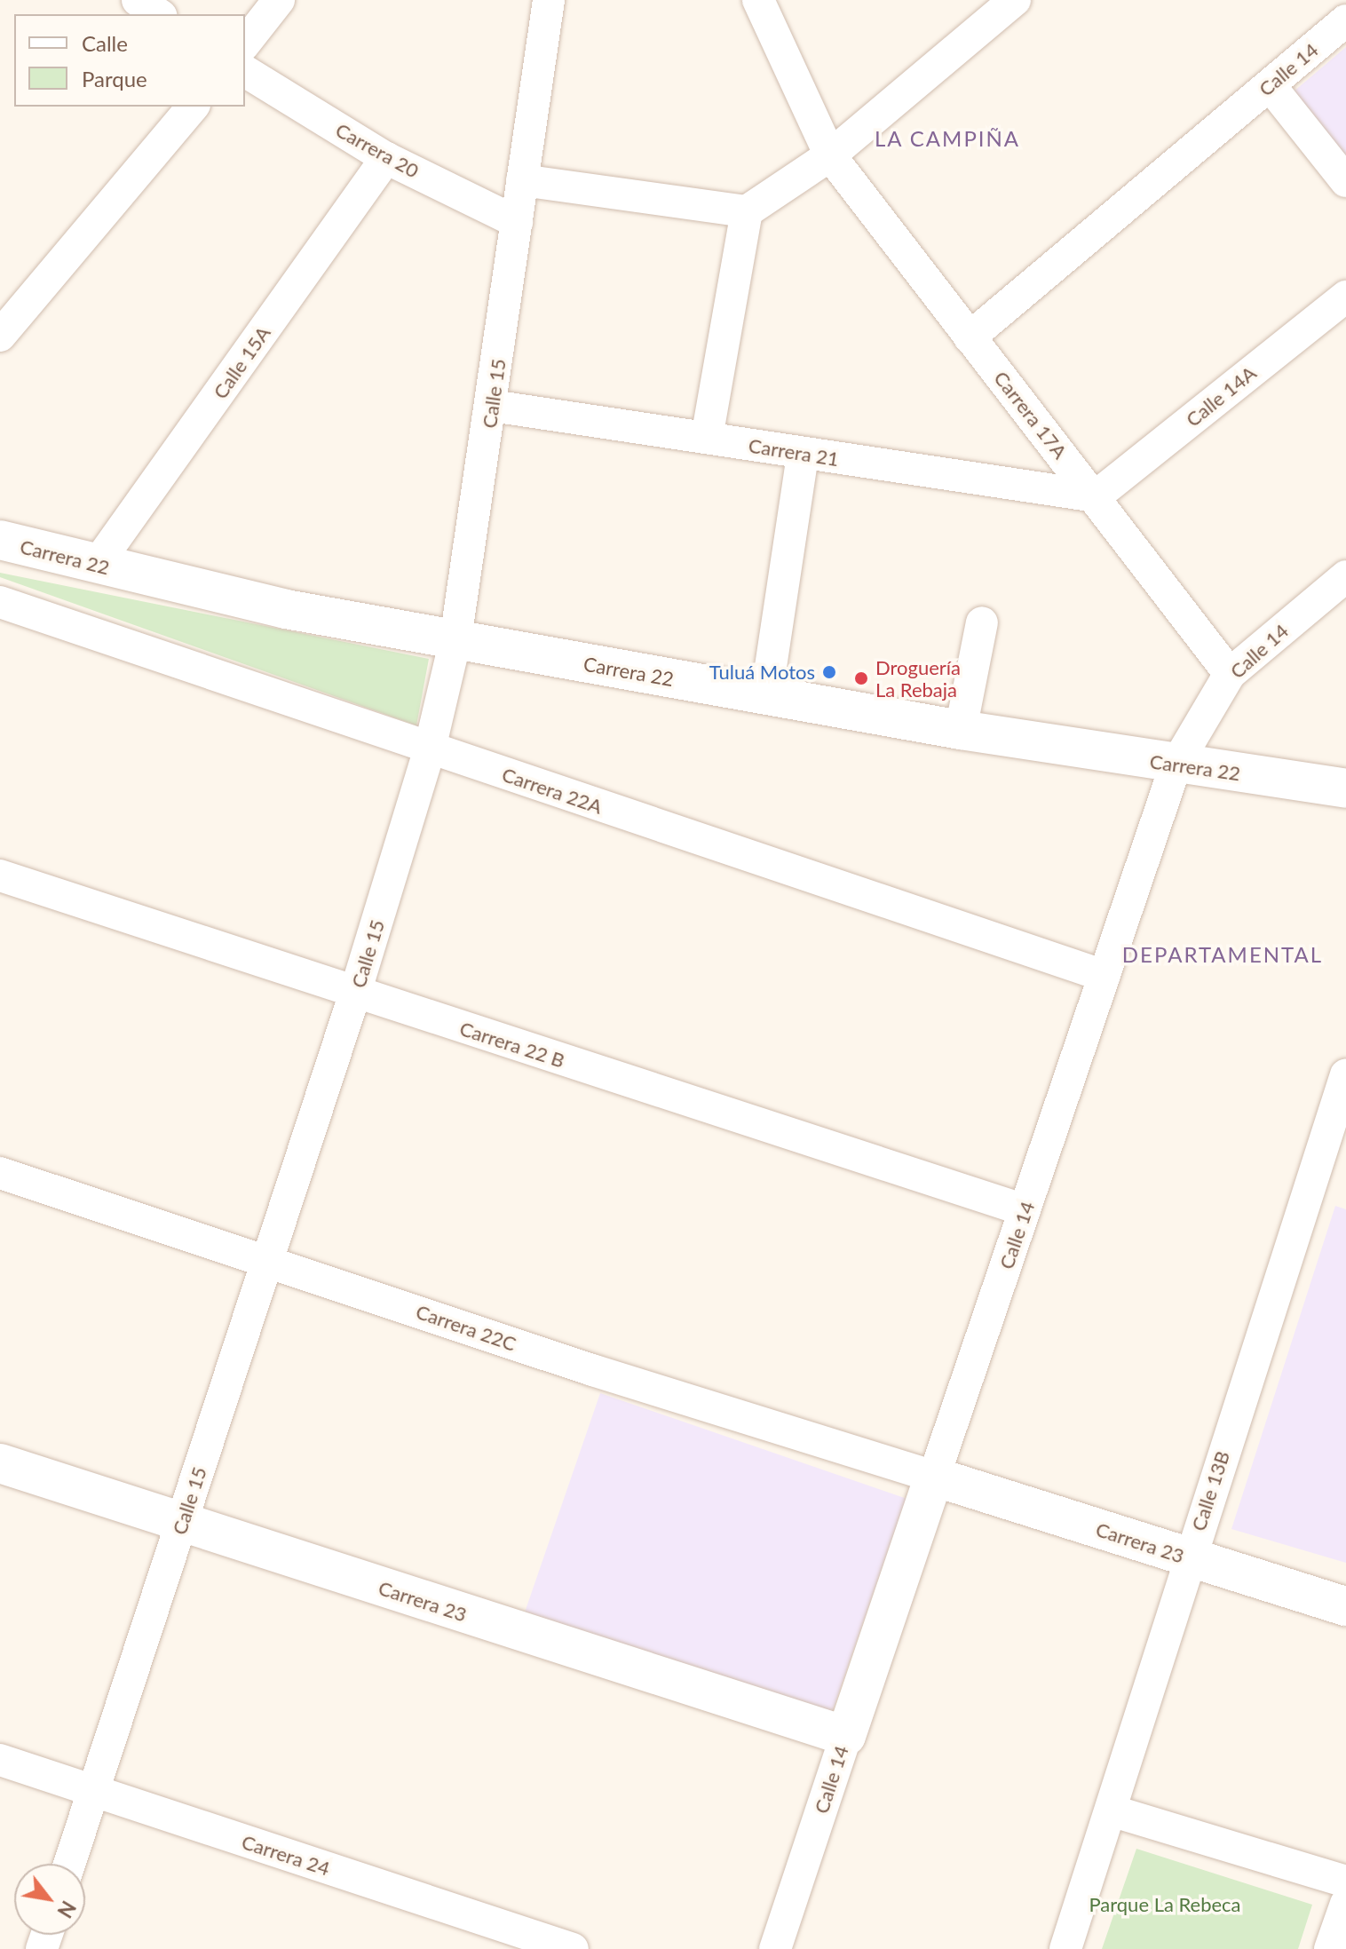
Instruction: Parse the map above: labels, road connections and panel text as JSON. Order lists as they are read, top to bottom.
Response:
{
  "streets": {
    "street": [
      "Calle 14",
      "Carrera 20",
      "Calle 15A",
      "Calle 15",
      "Calle 14A",
      "Carrera 17A",
      "Carrera 21",
      "Carrera 22",
      "Carrera 22A",
      "Carrera 22 B",
      "Carrera 22C",
      "Calle 13B",
      "Carrera 23",
      "Carrera 24"
    ]
  },
  "crossings": [
    ["Calle 14", "Carrera 17A"],
    ["Calle 14", "Carrera 22"],
    ["Calle 14", "Carrera 22A"],
    ["Calle 14", "Carrera 22 B"],
    ["Calle 14", "Carrera 22C"],
    ["Calle 14", "Carrera 23"],
    ["Carrera 20", "Calle 15A"],
    ["Carrera 20", "Calle 15"],
    ["Calle 15A", "Carrera 22"],
    ["Calle 15", "Carrera 21"],
    ["Calle 15", "Carrera 22"],
    ["Calle 15", "Carrera 22A"],
    ["Calle 15", "Carrera 22 B"],
    ["Calle 15", "Carrera 22C"],
    ["Calle 15", "Carrera 23"],
    ["Calle 15", "Carrera 24"],
    ["Calle 14A", "Carrera 17A"],
    ["Calle 14A", "Carrera 21"],
    ["Carrera 17A", "Carrera 21"],
    ["Carrera 22C", "Carrera 23"],
    ["Calle 13B", "Carrera 23"]
  ],
  "districts": ["LA CAMPIÑA", "DEPARTAMENTAL"],
  "parks": ["Parque La Rebeca"],
  "places": ["Tuluá Motos", "Droguería La Rebaja"],
  "legend": ["Calle", "Parque"],
  "north": "bottom right"
}
